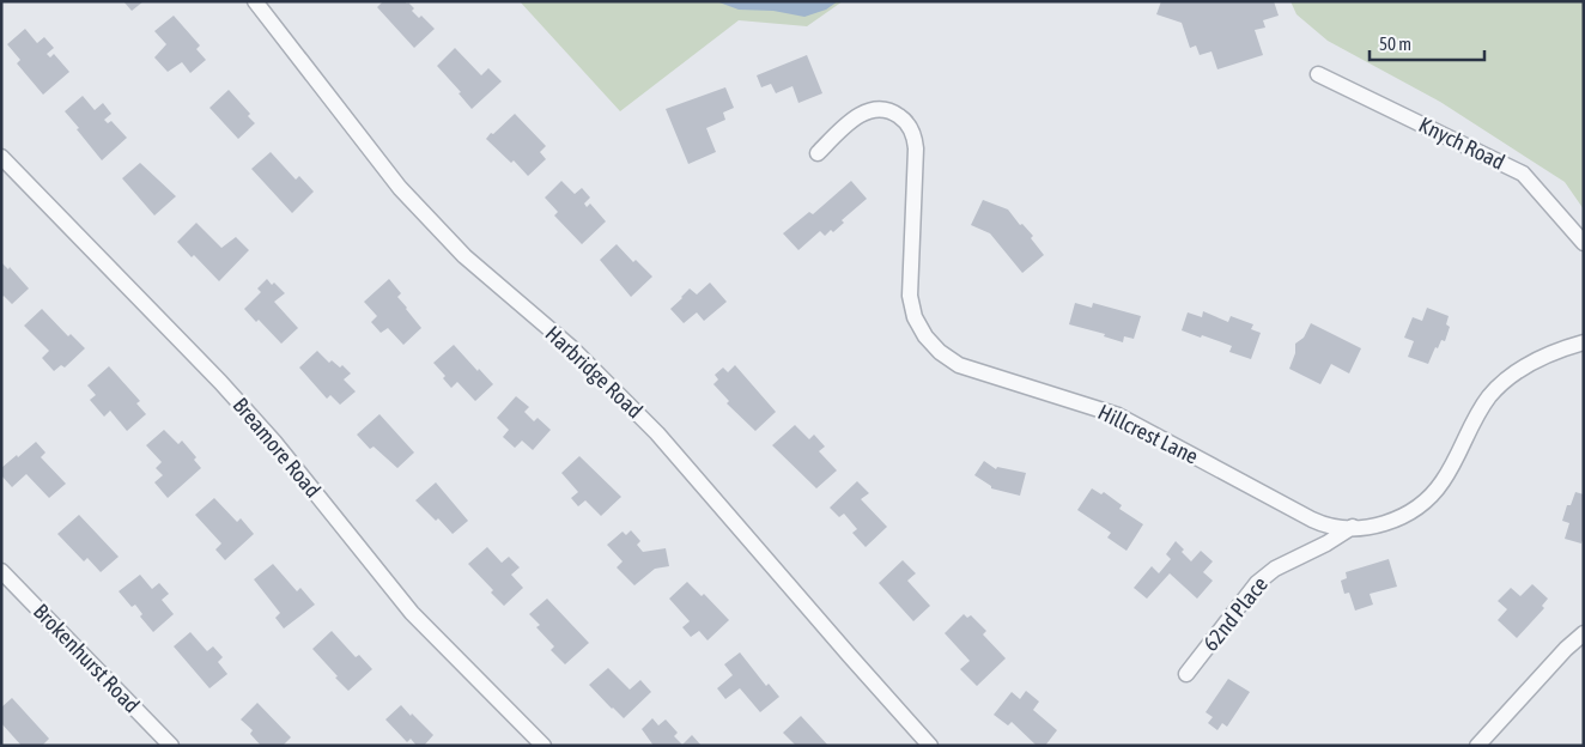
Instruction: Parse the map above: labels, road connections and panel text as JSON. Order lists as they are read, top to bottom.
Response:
{
  "streets": {
    "street": [
      "Knych Road",
      "Harbridge Road",
      "Hillcrest Lane",
      "Breamore Road",
      "62nd Place",
      "Brokenhurst Road"
    ]
  },
  "crossings": [
    ["Hillcrest Lane", "62nd Place"]
  ],
  "scale_bar": "50 m"
}
